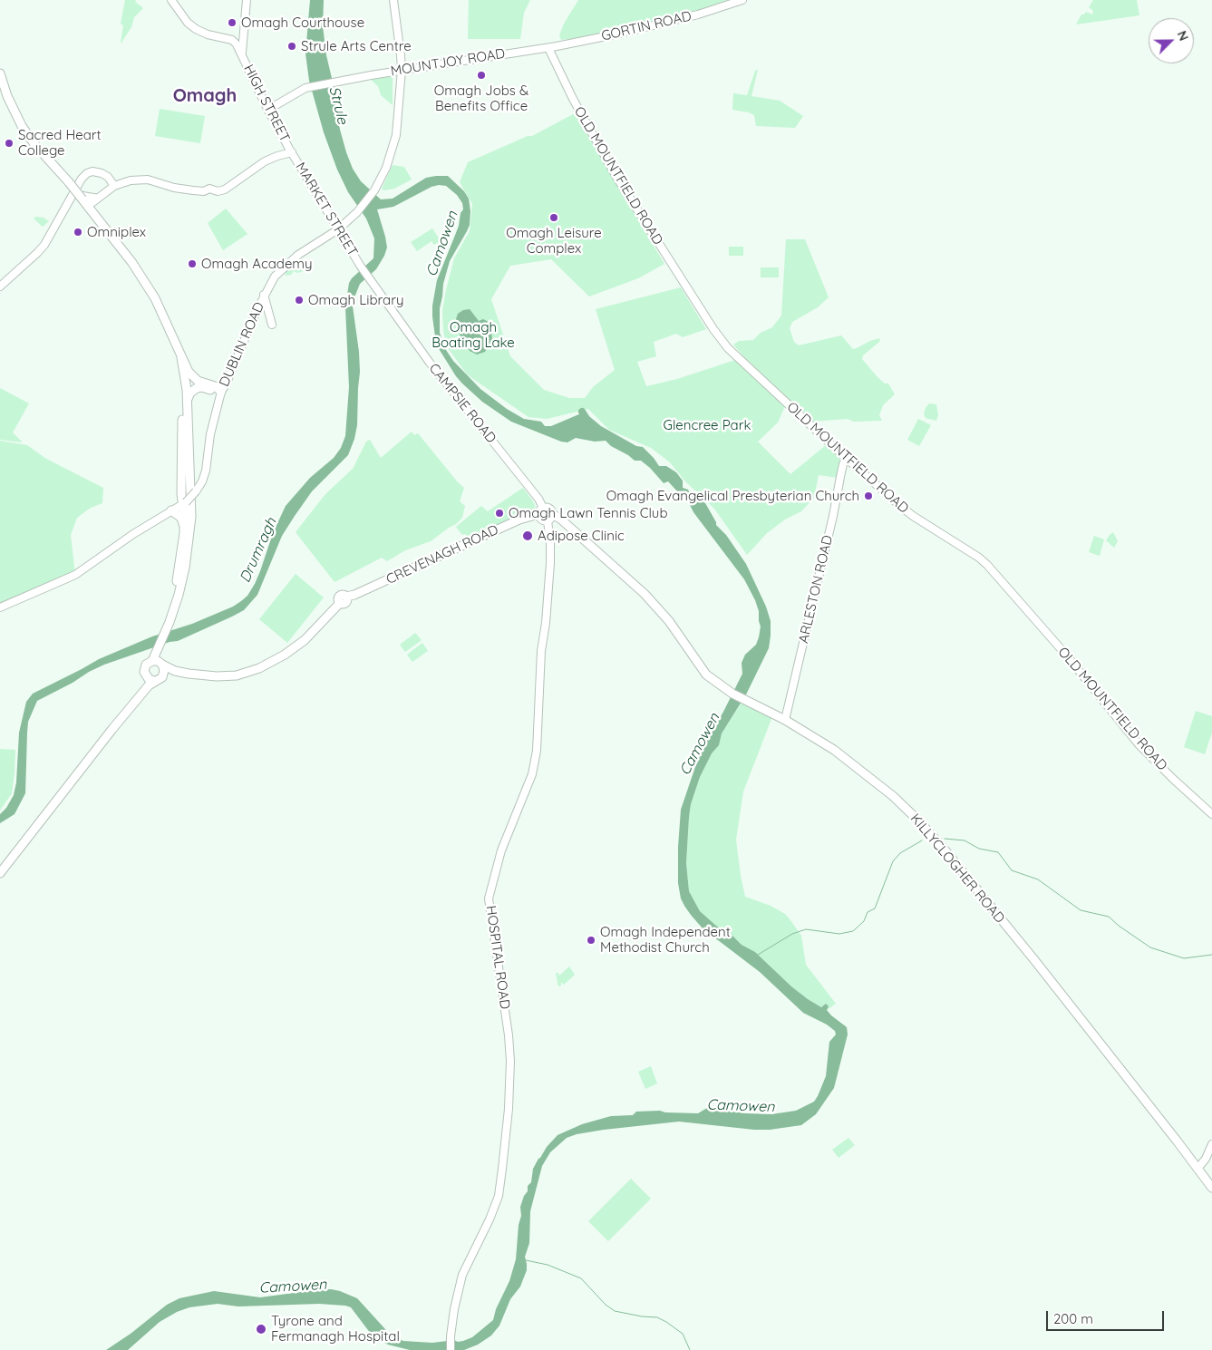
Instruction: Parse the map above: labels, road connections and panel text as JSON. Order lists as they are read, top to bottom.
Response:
{
  "streets": {
    "highway": ["CREVENAGH ROAD", "KILLYCLOGHER ROAD"],
    "street": [
      "GORTIN ROAD",
      "MOUNTJOY ROAD",
      "HIGH STREET",
      "OLD MOUNTFIELD ROAD",
      "MARKET STREET",
      "DUBLIN ROAD",
      "CAMPSIE ROAD",
      "ARLESTON ROAD",
      "HOSPITAL ROAD"
    ]
  },
  "crossings": [
    ["GORTIN ROAD", "MOUNTJOY ROAD"],
    ["GORTIN ROAD", "OLD MOUNTFIELD ROAD"],
    ["MOUNTJOY ROAD", "HIGH STREET"],
    ["MOUNTJOY ROAD", "OLD MOUNTFIELD ROAD"],
    ["MOUNTJOY ROAD", "DUBLIN ROAD"],
    ["HIGH STREET", "MARKET STREET"],
    ["OLD MOUNTFIELD ROAD", "ARLESTON ROAD"],
    ["MARKET STREET", "DUBLIN ROAD"],
    ["MARKET STREET", "CAMPSIE ROAD"],
    ["CAMPSIE ROAD", "CREVENAGH ROAD"],
    ["ARLESTON ROAD", "KILLYCLOGHER ROAD"],
    ["KILLYCLOGHER ROAD", "HOSPITAL ROAD"]
  ],
  "districts": ["Omagh"],
  "water": ["Strule", "Camowen", "Drumragh"],
  "parks": ["Omagh Boating Lake", "Glencree Park"],
  "places": [
    "Omagh Courthouse",
    "Strule Arts Centre",
    "Omagh Jobs & Benefits Office",
    "Sacred Heart College",
    "Omagh Leisure Complex",
    "Omniplex",
    "Omagh Academy",
    "Omagh Library",
    "Omagh Evangelical Presbyterian Church",
    "Omagh Lawn Tennis Club",
    "Adipose Clinic",
    "Omagh Independent Methodist Church",
    "Tyrone and Fermanagh Hospital"
  ],
  "scale_bar": "200 m",
  "north": "top right"
}
